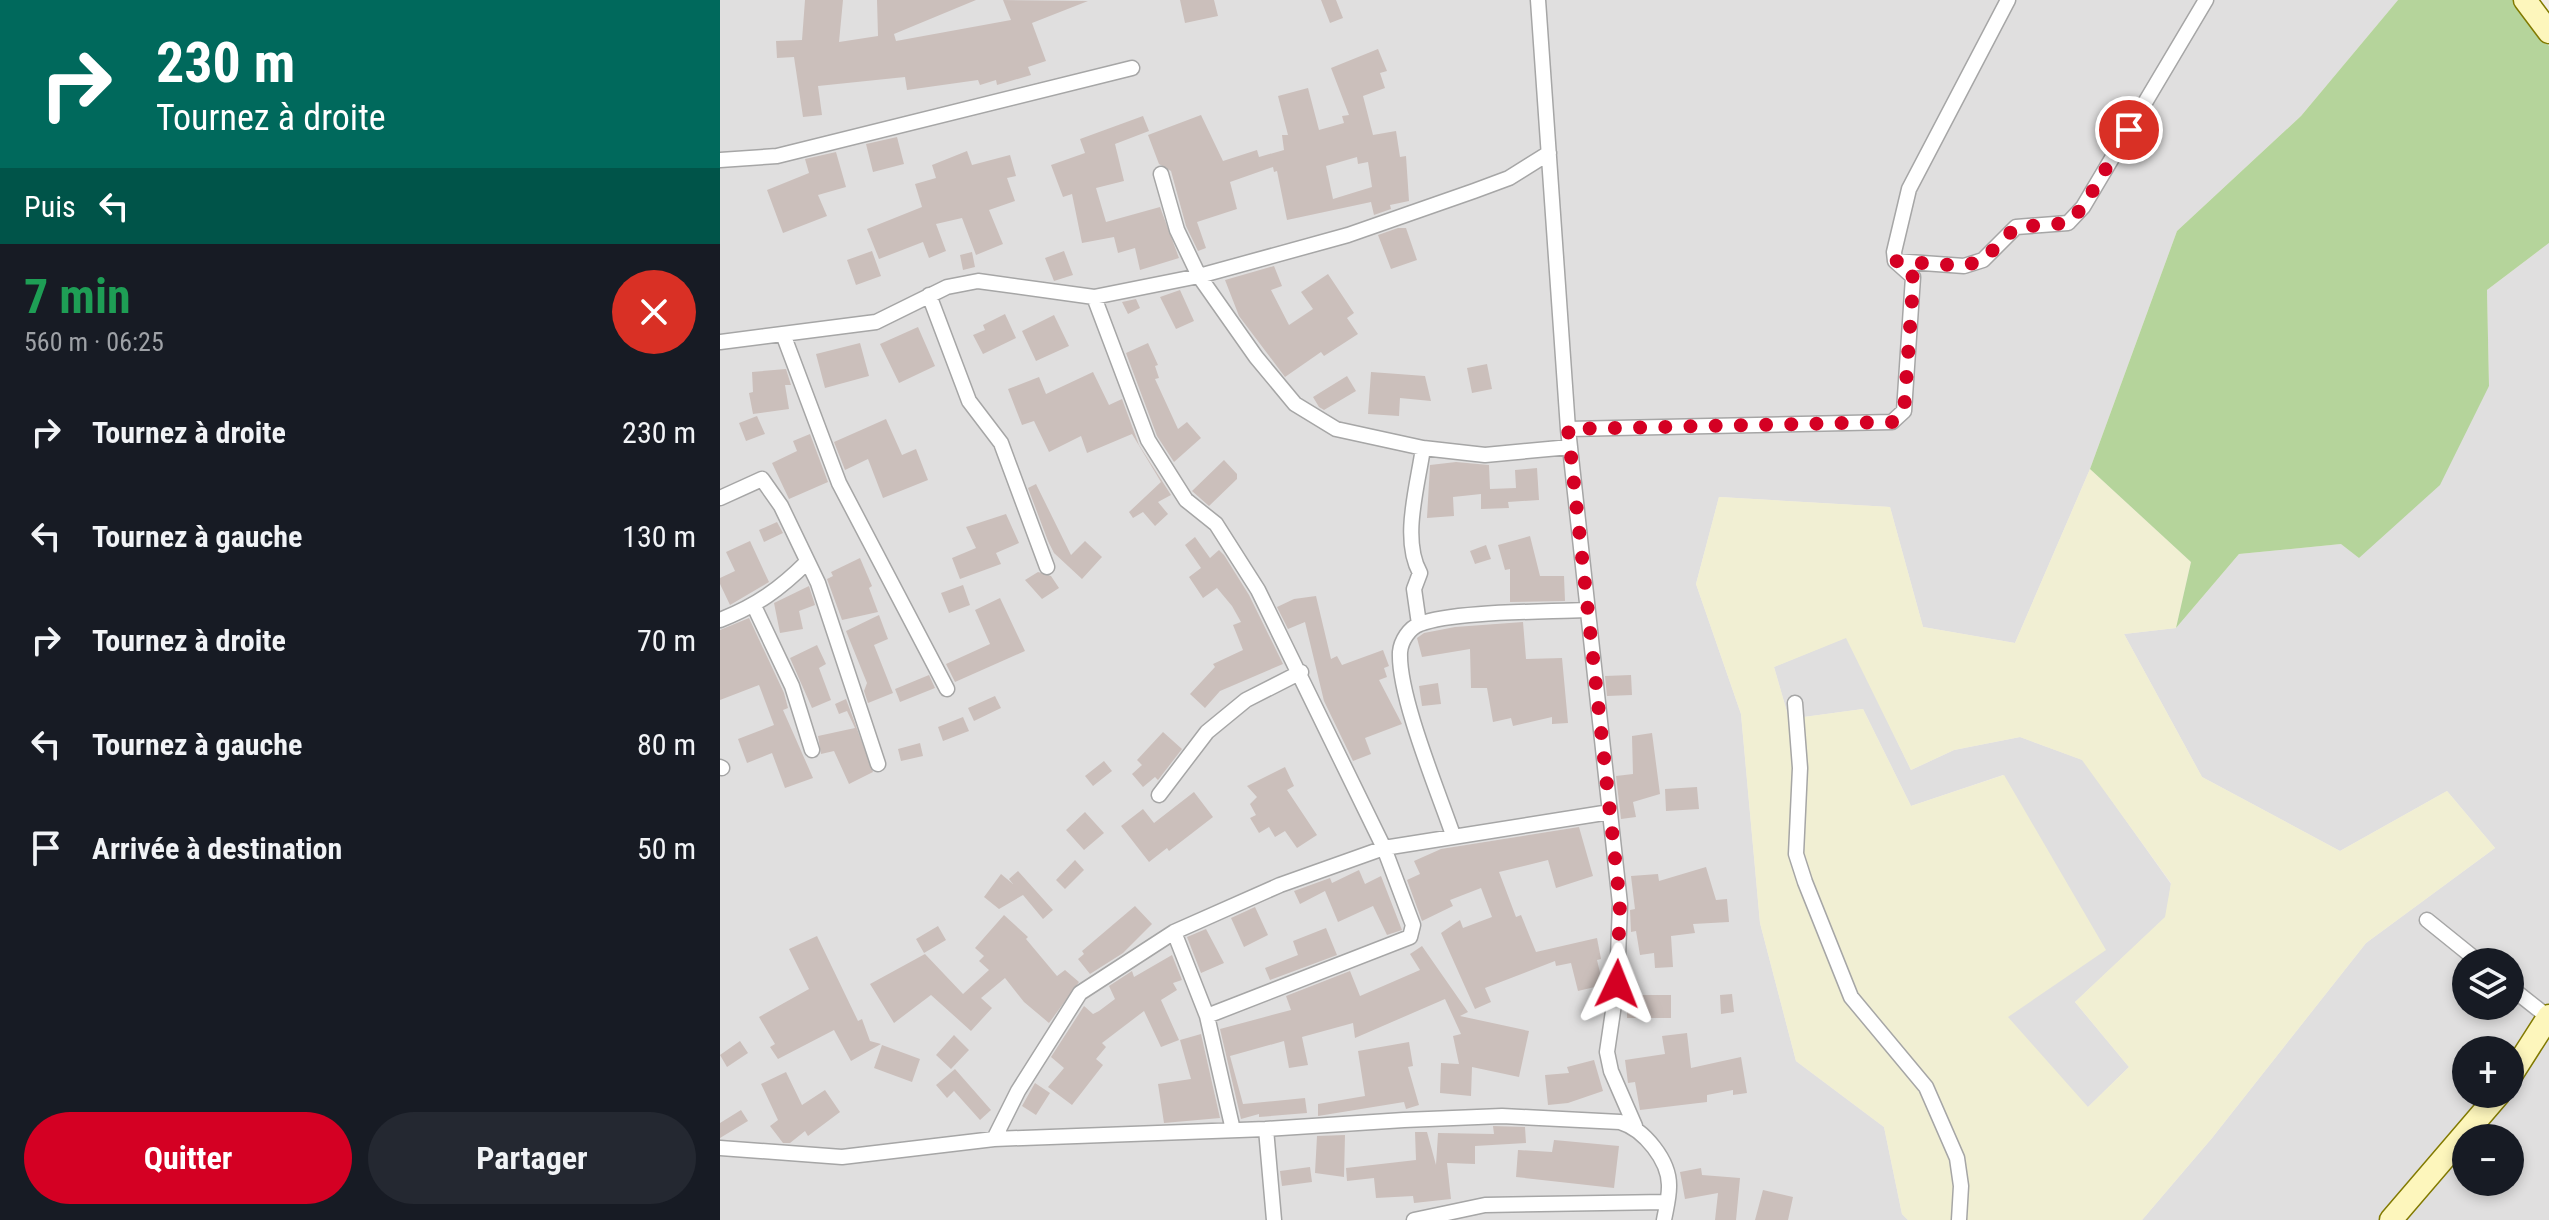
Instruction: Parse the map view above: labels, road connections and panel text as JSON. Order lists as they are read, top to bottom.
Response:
{
  "page": {
    "turn": ["230 m", "Tournez à droite"],
    "then": "Puis",
    "heading": ["7 min", "560 m · 06:25"],
    "list": [
      {
        "name": "Tournez à droite",
        "value": "230 m"
      },
      {
        "name": "Tournez à gauche",
        "value": "130 m"
      },
      {
        "name": "Tournez à droite",
        "value": "70 m"
      },
      {
        "name": "Tournez à gauche",
        "value": "80 m"
      },
      {
        "name": "Arrivée à destination",
        "value": "50 m"
      }
    ],
    "map_buttons": ["+", "−"],
    "buttons": ["Quitter", "Partager"]
  }
}
